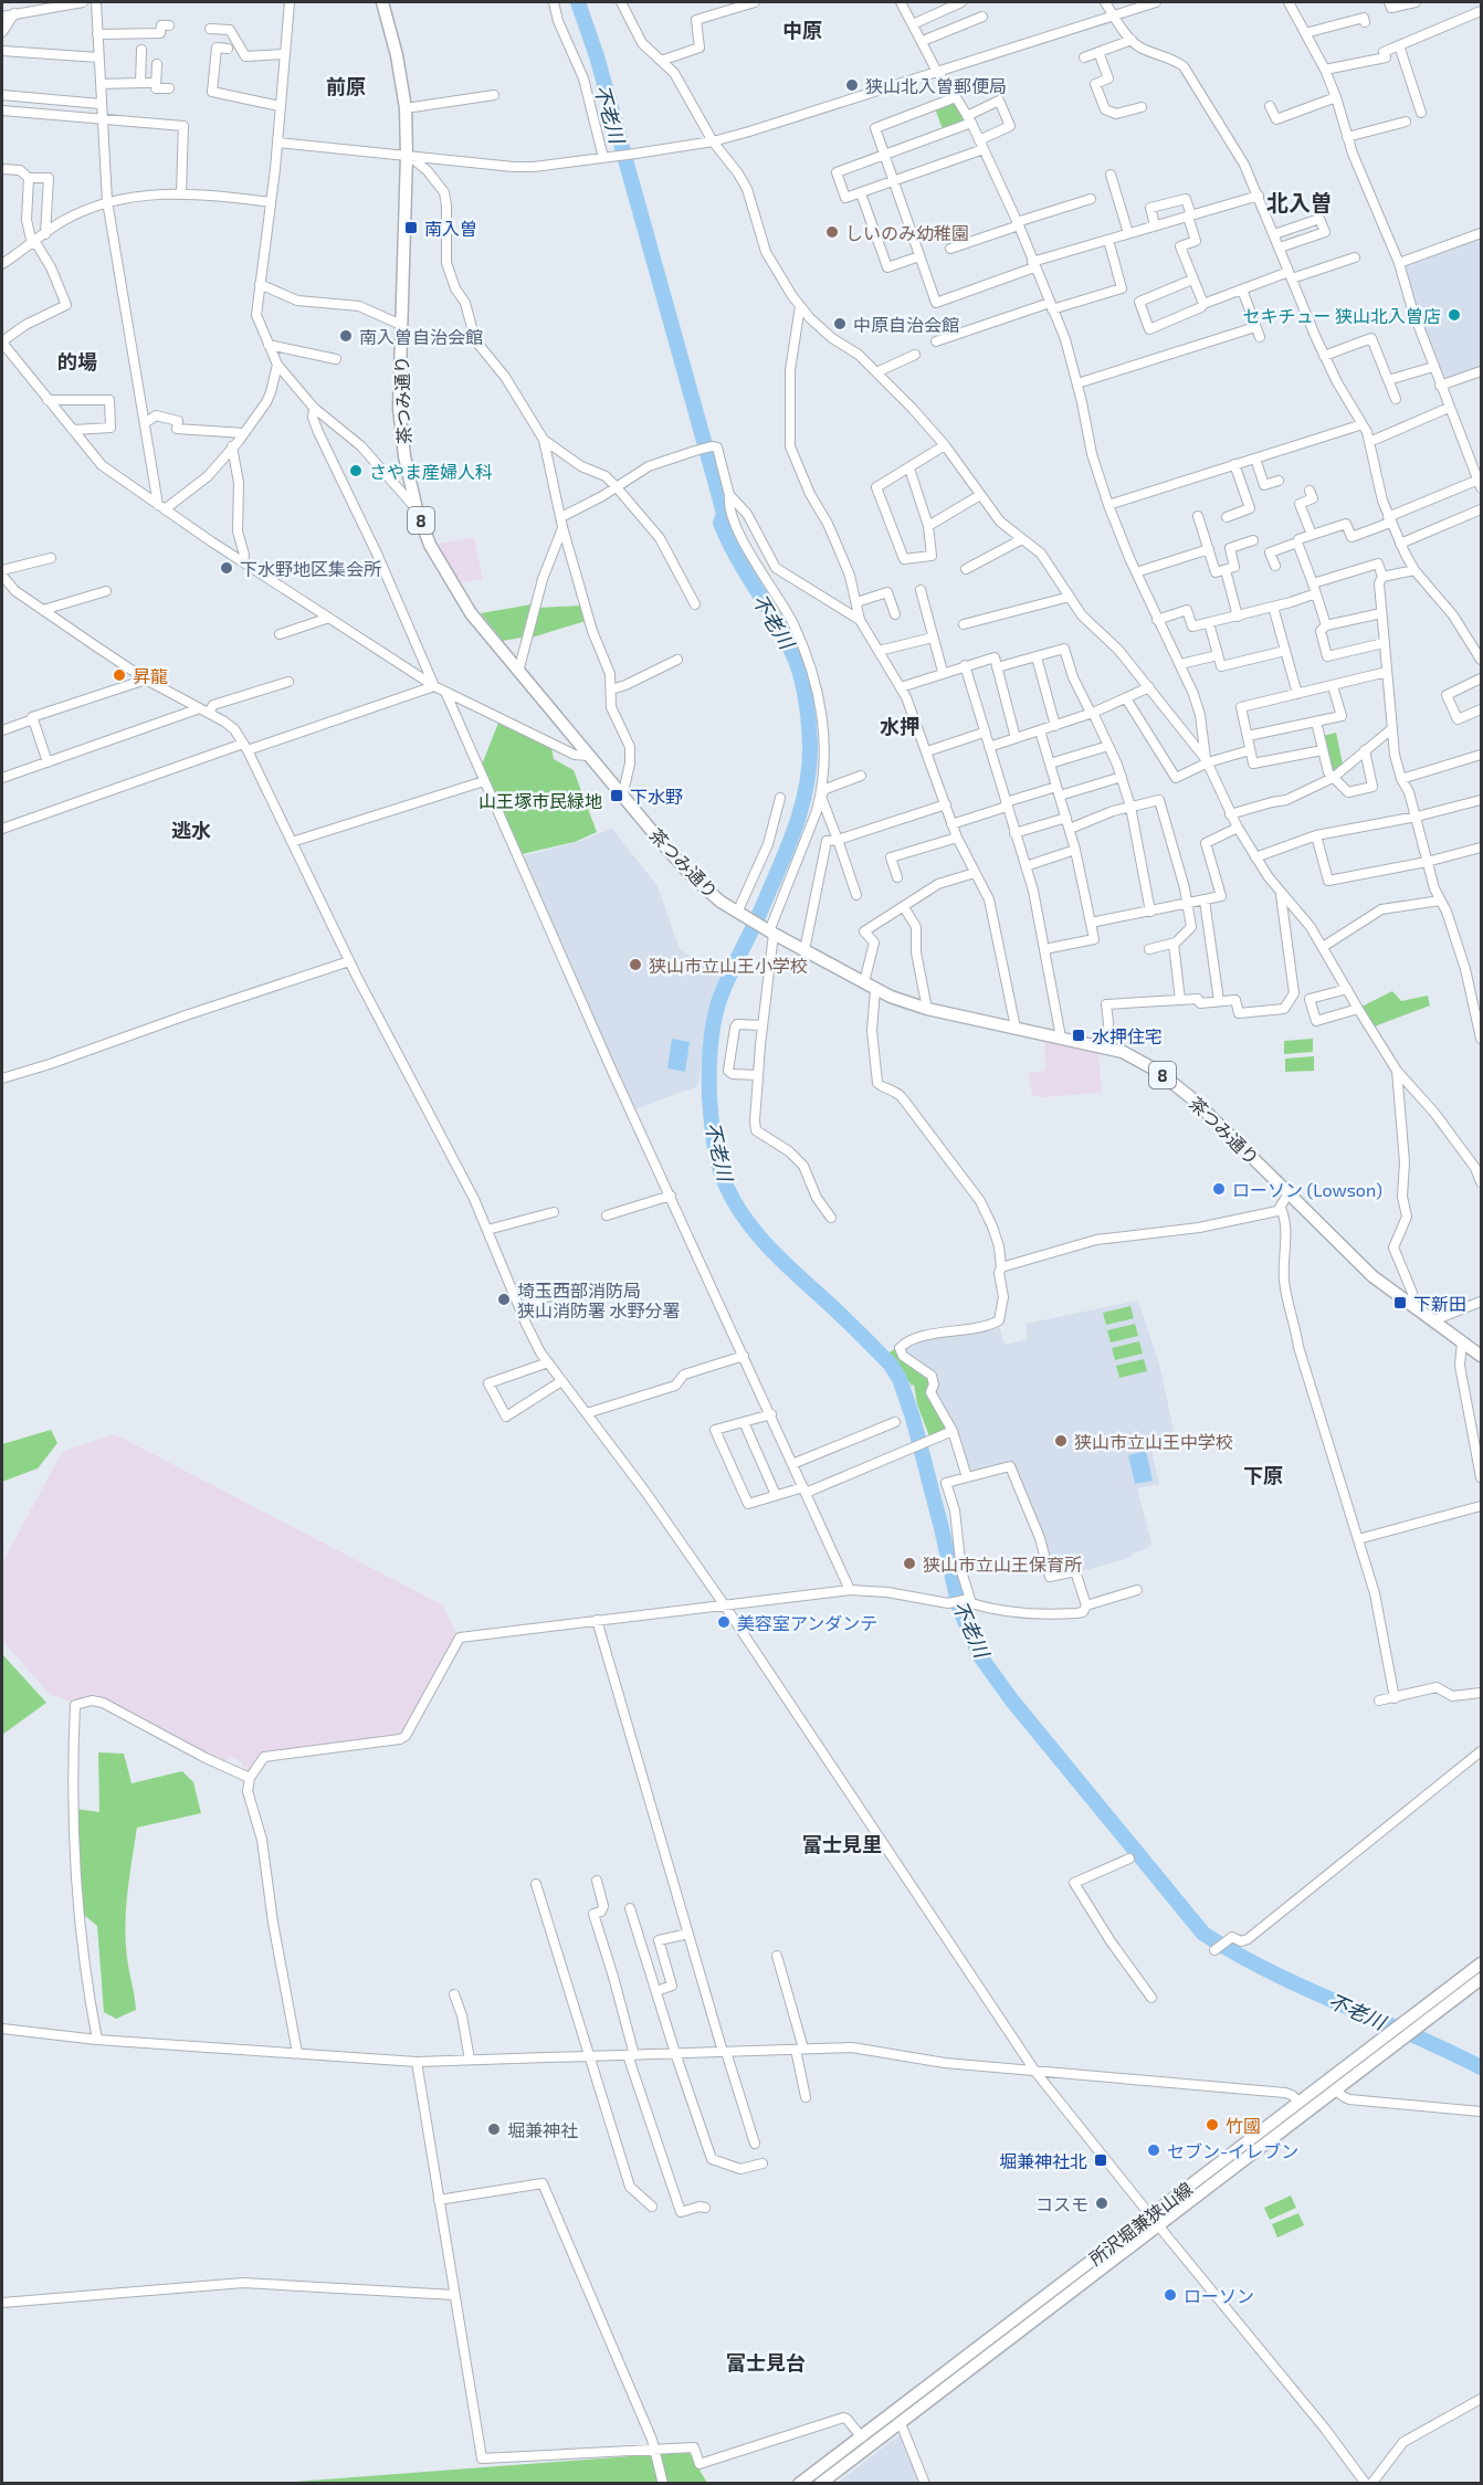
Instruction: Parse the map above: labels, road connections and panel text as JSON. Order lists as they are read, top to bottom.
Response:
{
  "streets": {
    "main road": ["茶つみ通り", "8", "所沢堀兼狭山線"]
  },
  "districts": [
    "中原",
    "前原",
    "北入曽",
    "的場",
    "水押",
    "逃水",
    "下原",
    "富士見里",
    "富士見台"
  ],
  "water": ["不老川"],
  "parks": ["山王塚市民緑地"],
  "places": {
    "other": [
      "狭山北入曽郵便局",
      "しいのみ幼稚園",
      "セキチュー 狭山北入曽店",
      "中原自治会館",
      "南入曽自治会館",
      "さやま産婦人科",
      "下水野地区集会所",
      "昇龍",
      "狭山市立山王小学校",
      "ローソン (Lowson)",
      "埼玉西部消防局 狭山消防署 水野分署",
      "狭山市立山王中学校",
      "狭山市立山王保育所",
      "美容室アンダンテ",
      "竹國",
      "堀兼神社",
      "セブン-イレブン",
      "コスモ",
      "ローソン"
    ],
    "transit": [
      "南入曽",
      "下水野",
      "水押住宅",
      "下新田",
      "堀兼神社北"
    ]
  }
}
